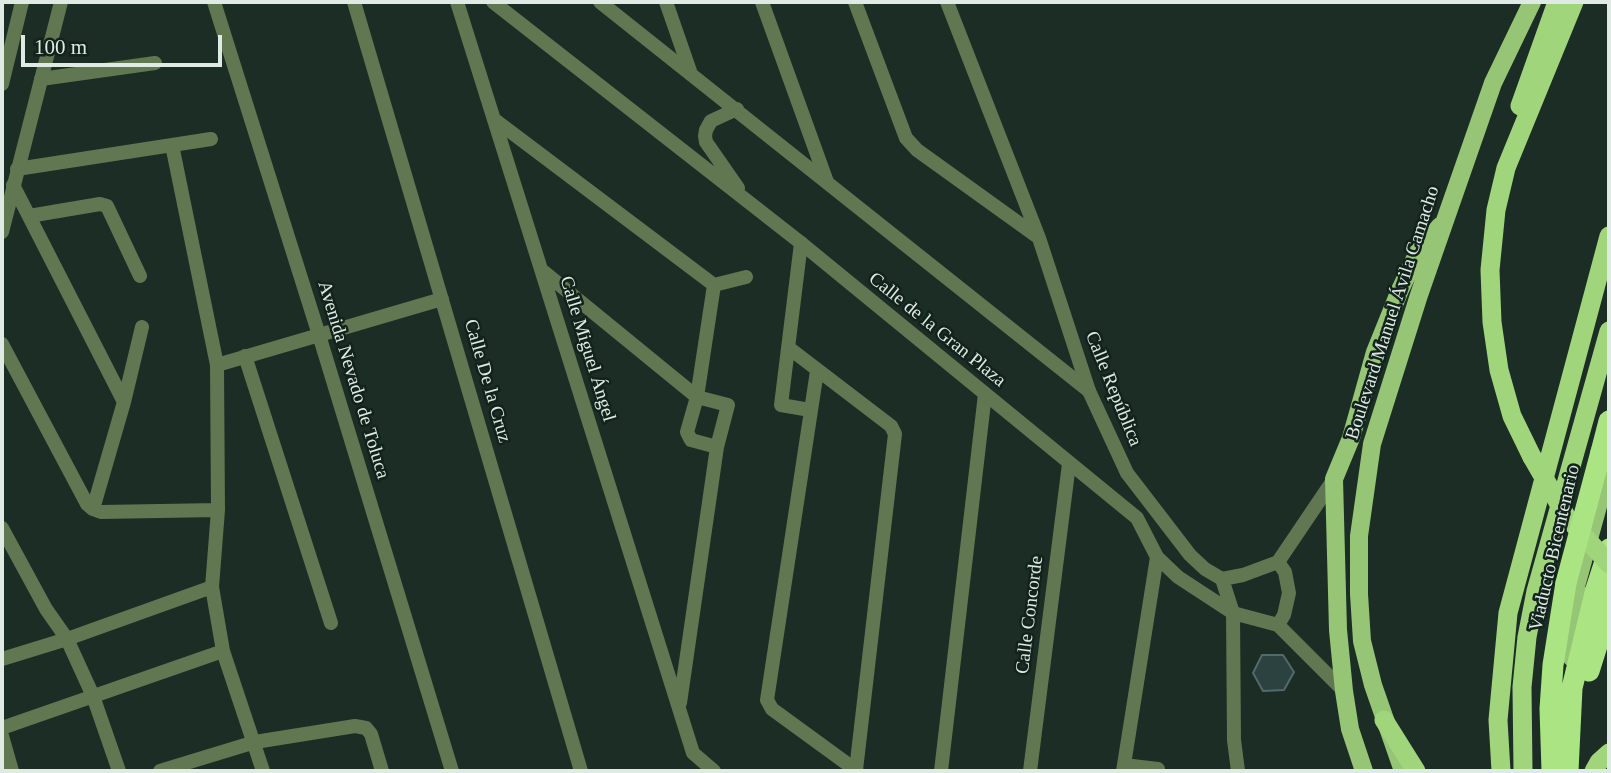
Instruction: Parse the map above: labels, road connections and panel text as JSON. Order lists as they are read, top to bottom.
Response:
{
  "streets": {
    "highway": ["Viaducto Bicentenario"],
    "main road": ["Boulevard Manuel Ávila Camacho"],
    "street": [
      "Calle de la Gran Plaza",
      "Calle Miguel Ángel",
      "Avenida Nevado de Toluca",
      "Calle De la Cruz",
      "Calle República",
      "Calle Concorde"
    ]
  },
  "crossings": [
    ["Calle de la Gran Plaza", "Calle Concorde"]
  ],
  "scale_bar": "100 m"
}
